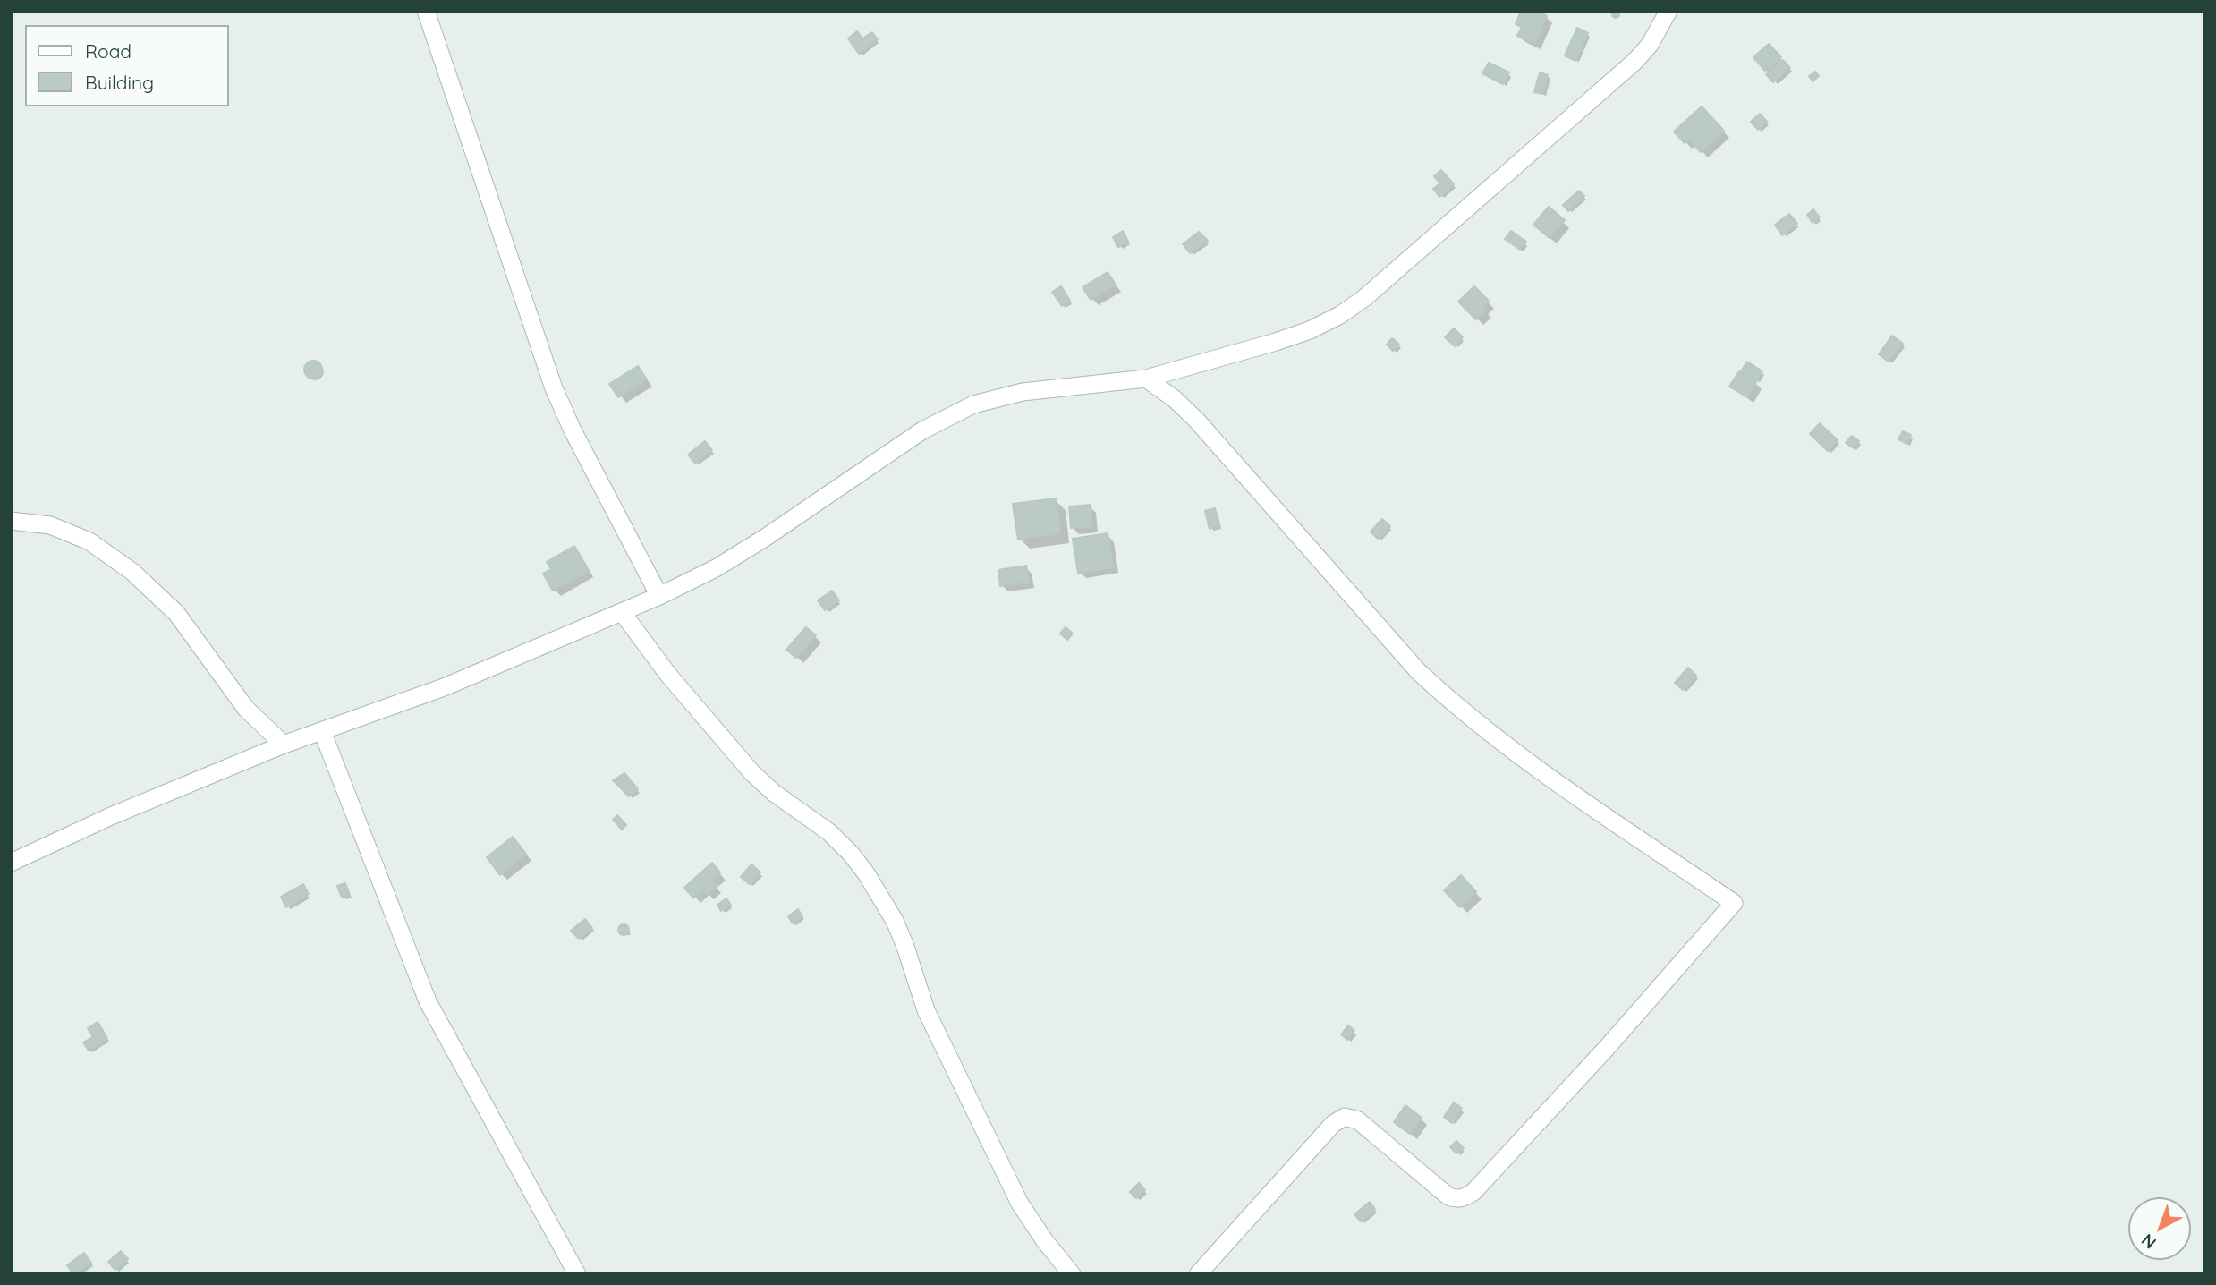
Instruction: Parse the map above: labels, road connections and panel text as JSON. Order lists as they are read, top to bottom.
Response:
{
  "legend": ["Road", "Building"],
  "north": "bottom left"
}
